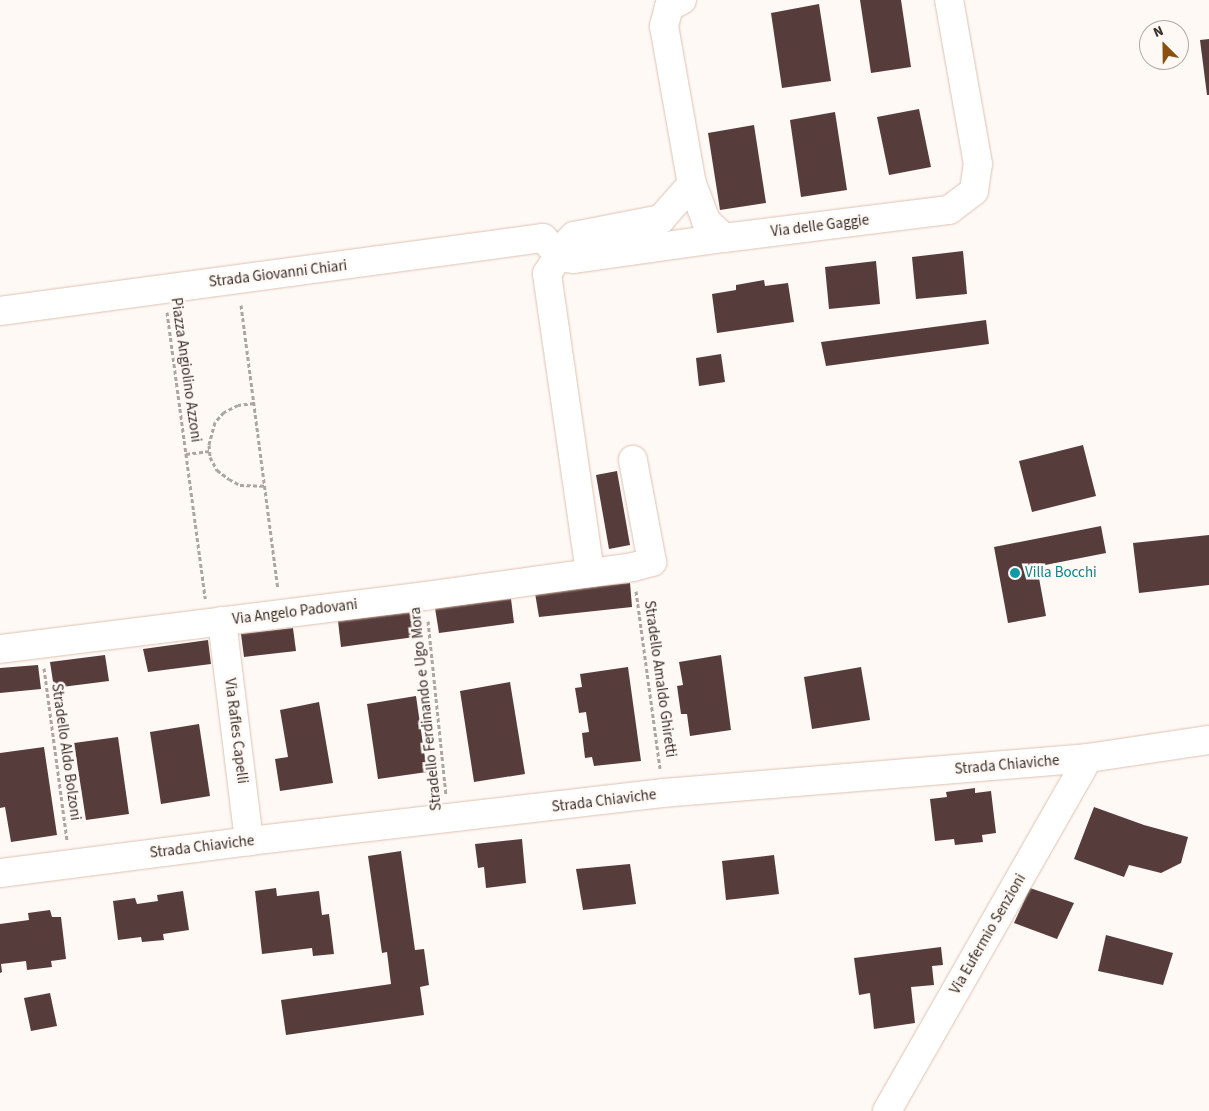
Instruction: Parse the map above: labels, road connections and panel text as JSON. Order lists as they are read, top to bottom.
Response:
{
  "streets": {
    "street": [
      "Via delle Gaggie",
      "Strada Giovanni Chiari",
      "Via Angelo Padovani",
      "Via Rafles Capelli",
      "Strada Chiaviche",
      "Via Eufermio Senzioni"
    ],
    "path": [
      "Piazza Angiolino Azzoni",
      "Stradello Amaldo Ghiretti",
      "Stradello Ferdinando e Ugo Mora",
      "Stradello Aldo Bolzoni"
    ]
  },
  "crossings": [
    ["Via delle Gaggie", "Strada Giovanni Chiari"],
    ["Strada Giovanni Chiari", "Piazza Angiolino Azzoni"],
    ["Piazza Angiolino Azzoni", "Via Angelo Padovani"],
    ["Piazza Angiolino Azzoni", "Via Rafles Capelli"],
    ["Via Angelo Padovani", "Stradello Amaldo Ghiretti"],
    ["Via Angelo Padovani", "Stradello Ferdinando e Ugo Mora"],
    ["Via Angelo Padovani", "Via Rafles Capelli"],
    ["Via Angelo Padovani", "Stradello Aldo Bolzoni"],
    ["Stradello Amaldo Ghiretti", "Strada Chiaviche"],
    ["Stradello Ferdinando e Ugo Mora", "Strada Chiaviche"],
    ["Via Rafles Capelli", "Strada Chiaviche"],
    ["Stradello Aldo Bolzoni", "Strada Chiaviche"],
    ["Strada Chiaviche", "Via Eufermio Senzioni"]
  ],
  "places": ["Villa Bocchi"],
  "north": "top left"
}
